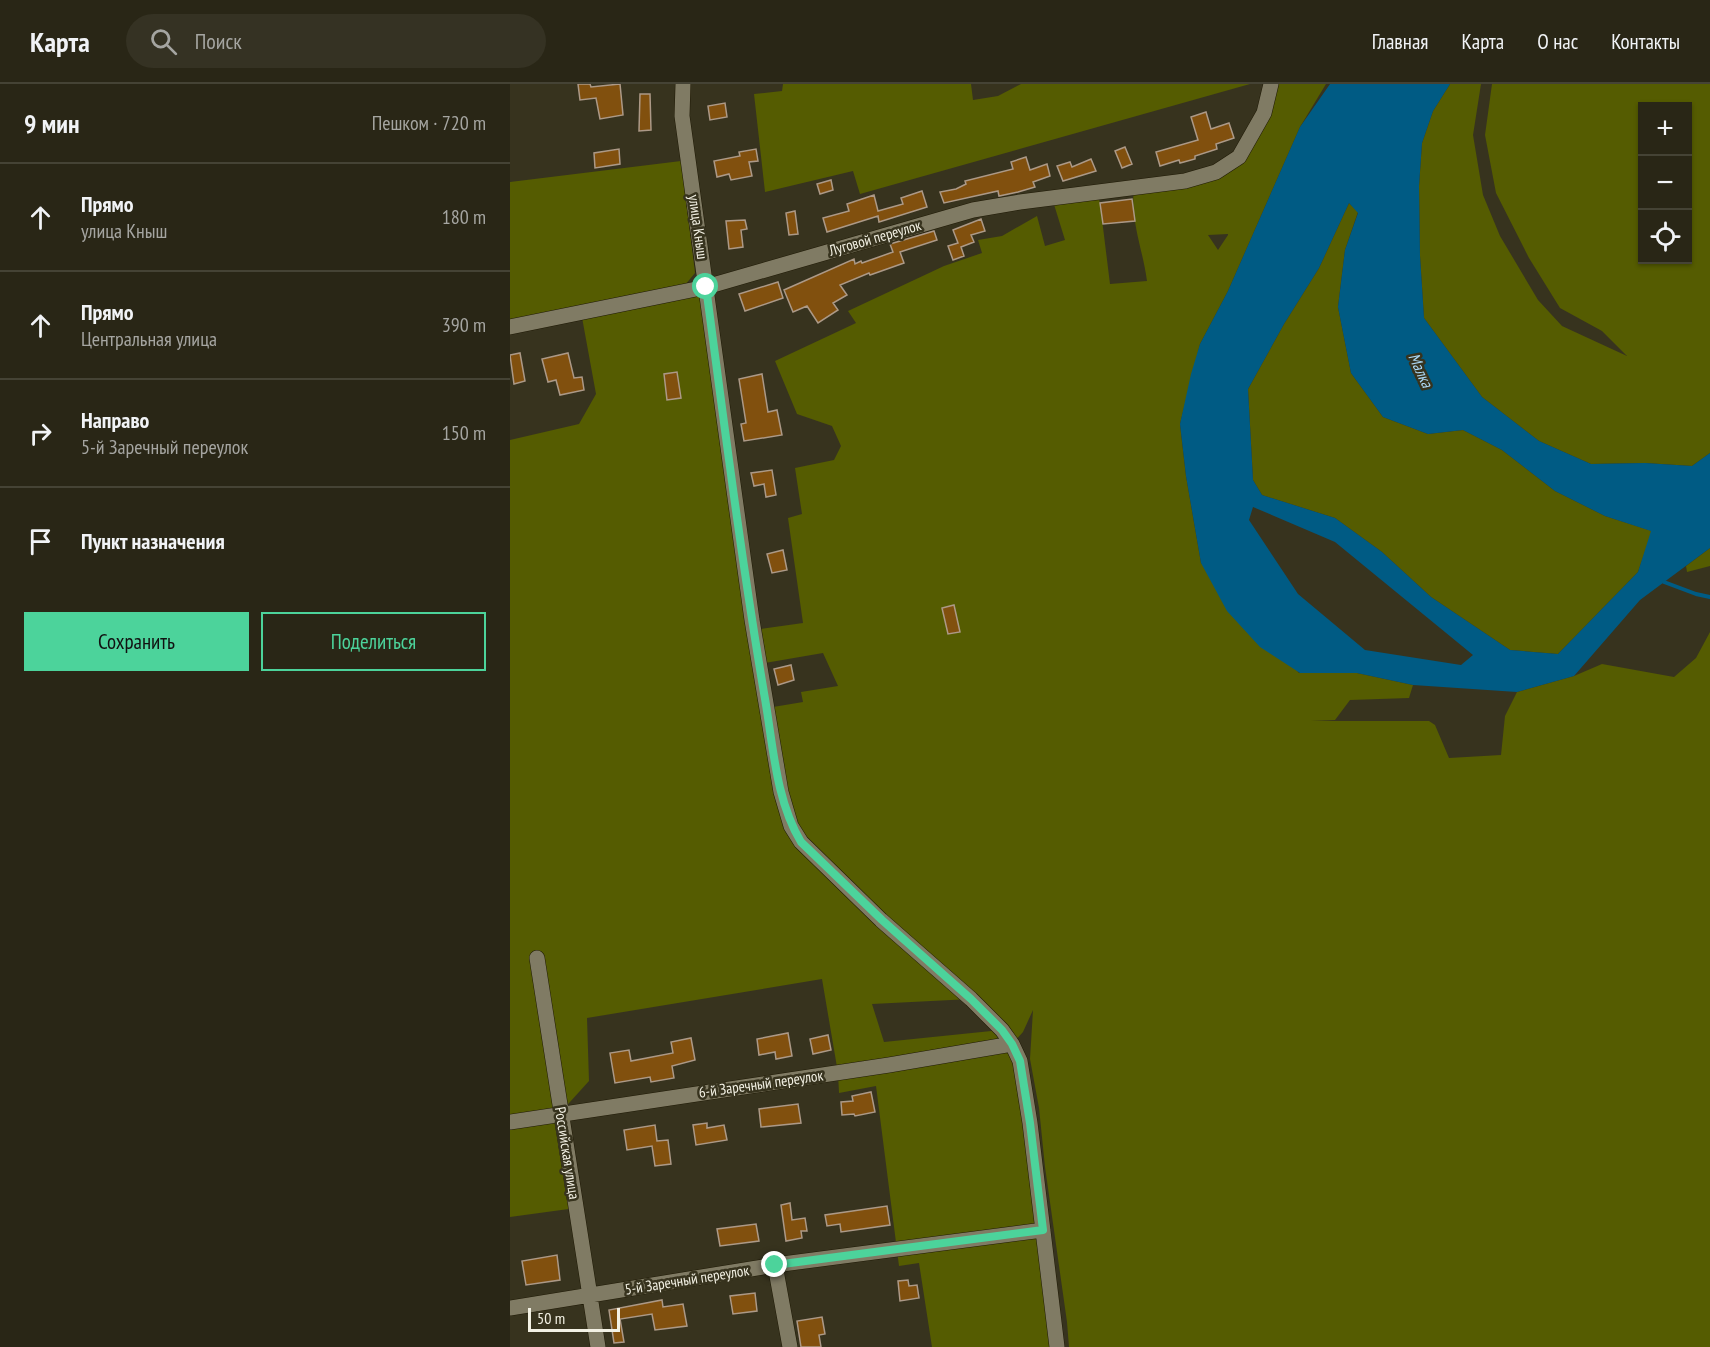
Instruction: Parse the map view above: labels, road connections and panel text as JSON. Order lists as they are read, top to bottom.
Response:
{
  "streets": {
    "street": [
      "улица Кныш",
      "Луговой переулок",
      "6-й Заречный переулок",
      "Российская улица",
      "5-й Заречный переулок"
    ]
  },
  "crossings": [
    ["улица Кныш", "Луговой переулок"],
    ["улица Кныш", "6-й Заречный переулок"],
    ["6-й Заречный переулок", "Российская улица"],
    ["Российская улица", "5-й Заречный переулок"]
  ],
  "water": ["Малка"],
  "scale_bar": "50 m",
  "page": {
    "header": "Карта",
    "search": "Поиск",
    "nav": [
      "Главная",
      "Карта",
      "О нас",
      "Контакты"
    ],
    "heading": ["9 мин", "Пешком · 720 m"],
    "map_buttons": ["+", "−"],
    "list": [
      ["Прямо", "улица Кныш", "180 m"],
      ["Прямо", "Центральная улица", "390 m"],
      ["Направо", "5-й Заречный переулок", "150 m"],
      "Пункт назначения"
    ],
    "buttons": ["Сохранить", "Поделиться"],
    "scale": "50 m"
  }
}
